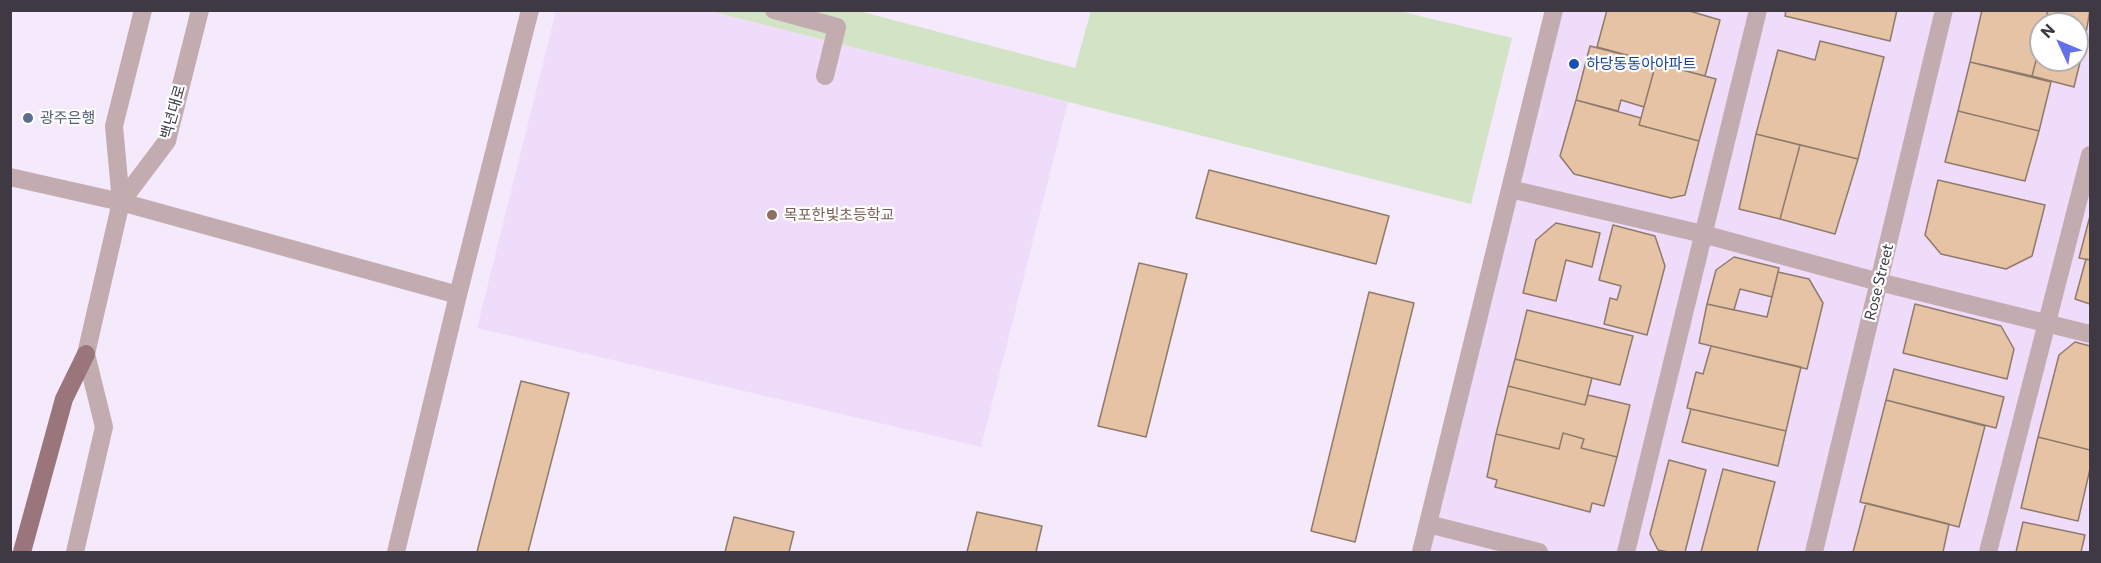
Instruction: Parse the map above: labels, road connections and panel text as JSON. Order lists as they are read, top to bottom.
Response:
{
  "streets": {
    "main road": ["백년대로"],
    "street": ["Rose Street"]
  },
  "places": ["하당동동아아파트", "광주은행", "목포한빛초등학교"],
  "north": "top left"
}
